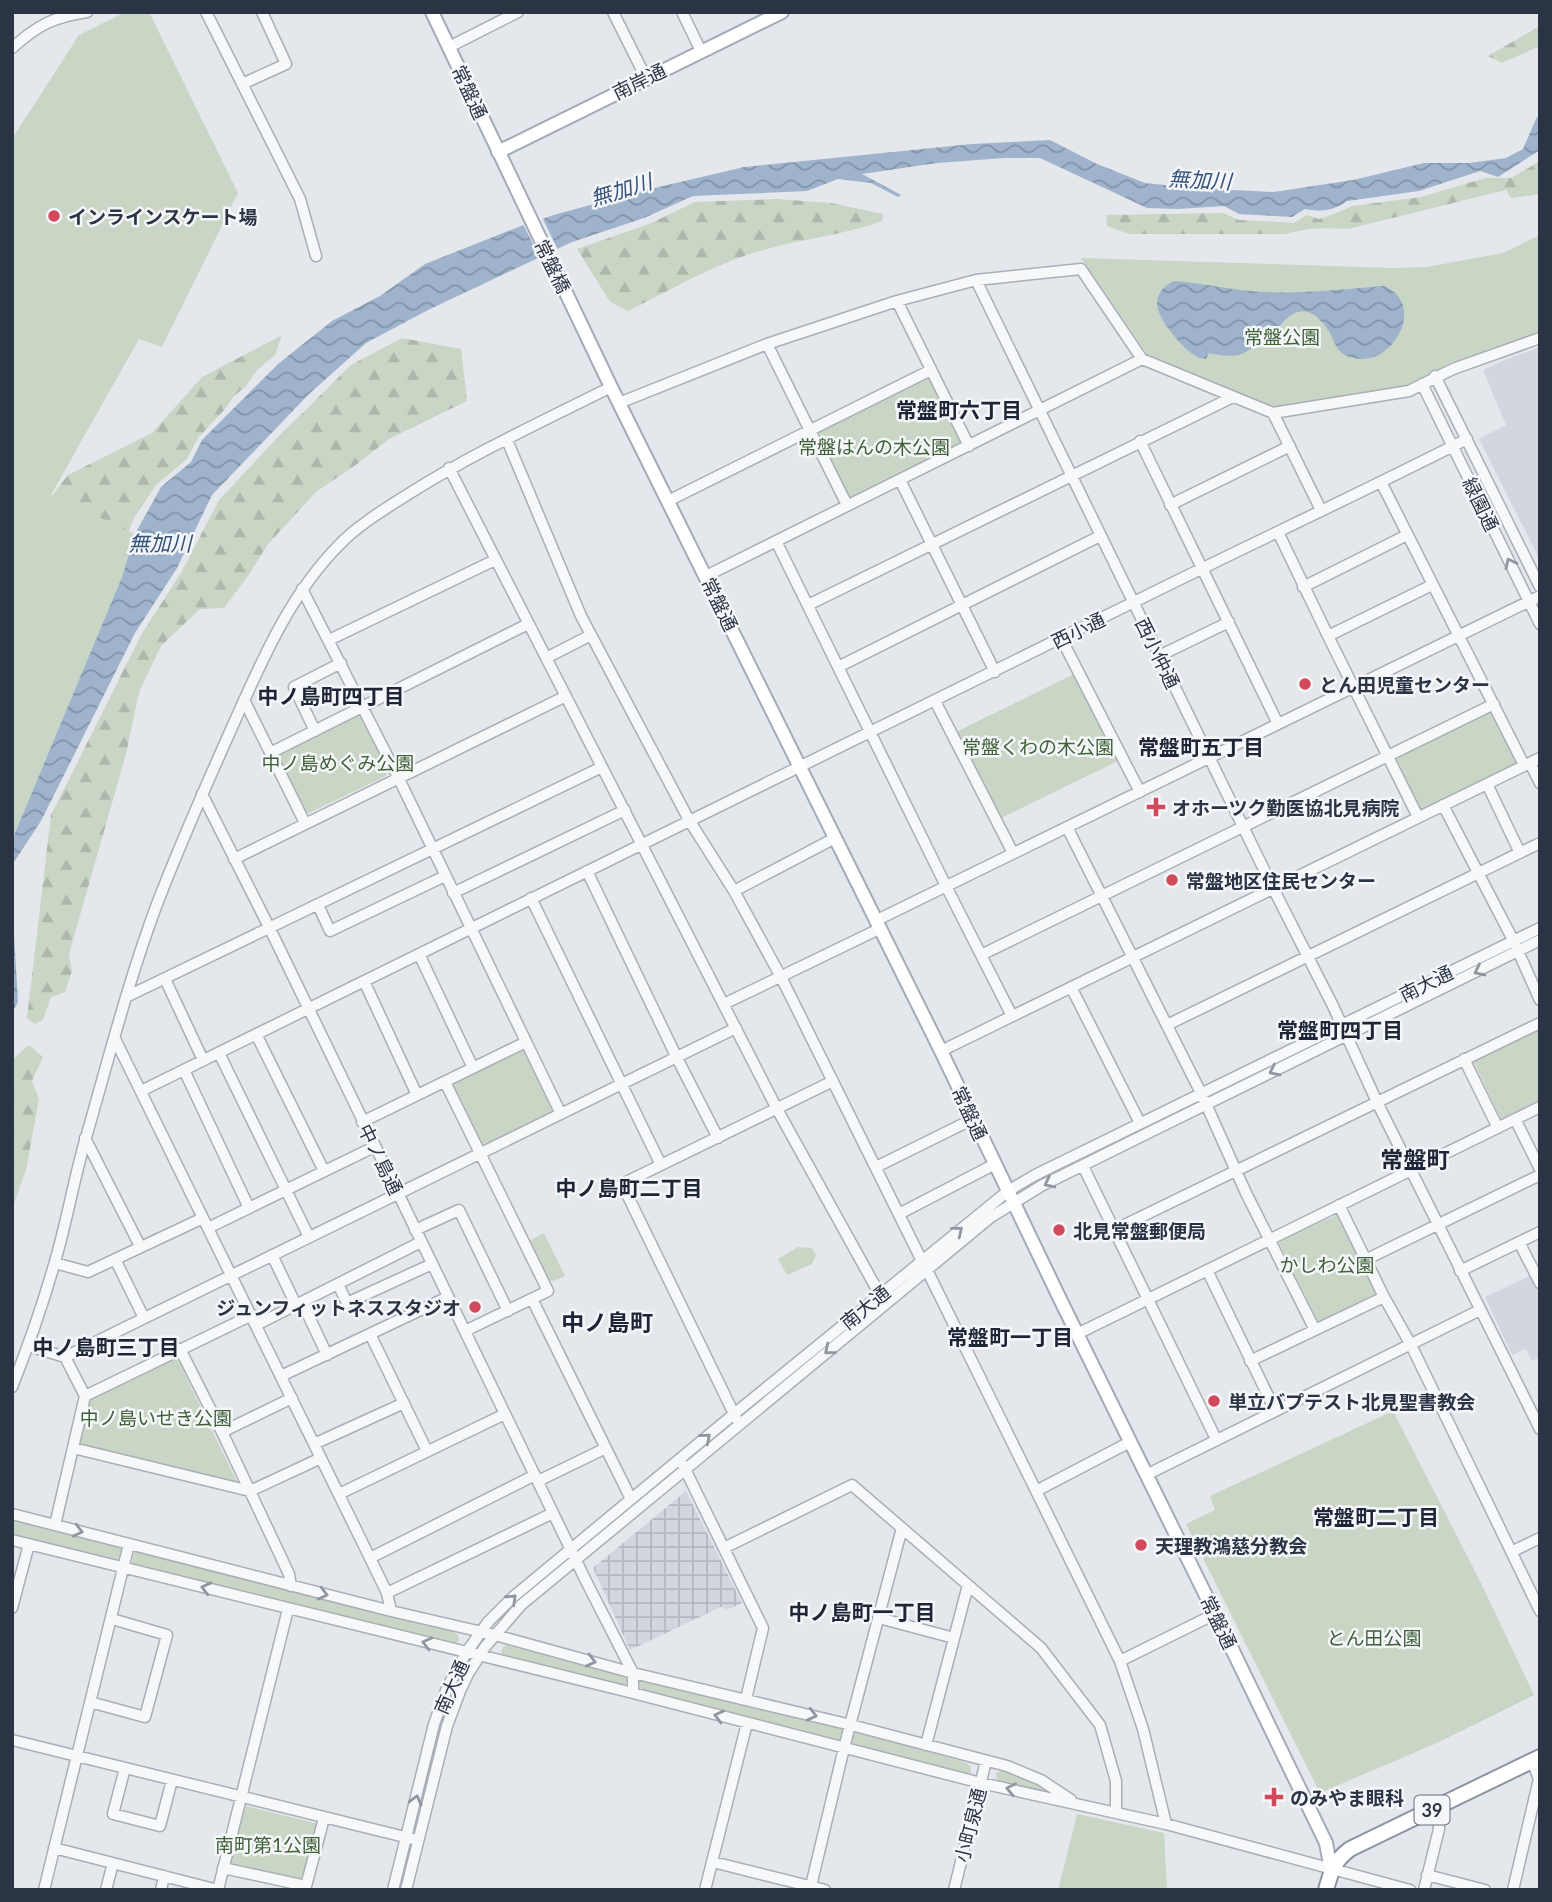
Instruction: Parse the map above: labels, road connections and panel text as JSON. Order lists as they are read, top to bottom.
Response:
{
  "streets": {
    "highway": ["39"],
    "main road": ["南岸通", "常盤通", "常盤橋"],
    "street": [
      "緑園通",
      "西小通",
      "西小仲通",
      "南大通",
      "中ノ島通",
      "小町泉通"
    ]
  },
  "crossings": [
    ["南岸通", "常盤通"],
    ["常盤通", "常盤橋"],
    ["常盤通", "西小通"],
    ["常盤通", "南大通"],
    ["常盤通", "39"],
    ["緑園通", "西小通"],
    ["西小通", "西小仲通"],
    ["西小仲通", "南大通"],
    ["南大通", "中ノ島通"]
  ],
  "districts": [
    "常盤町六丁目",
    "中ノ島町四丁目",
    "常盤町五丁目",
    "常盤町四丁目",
    "常盤町",
    "中ノ島町二丁目",
    "中ノ島町",
    "常盤町一丁目",
    "中ノ島町三丁目",
    "常盤町二丁目",
    "中ノ島町一丁目"
  ],
  "water": ["無加川"],
  "parks": [
    "常盤公園",
    "常盤はんの木公園",
    "常盤くわの木公園",
    "中ノ島めぐみ公園",
    "かしわ公園",
    "中ノ島いせき公園",
    "とん田公園",
    "南町第1公園"
  ],
  "places": {
    "other": [
      "インラインスケート場",
      "とん田児童センター",
      "常盤地区住民センター",
      "北見常盤郵便局",
      "ジュンフィットネススタジオ",
      "単立バプテスト北見聖書教会",
      "天理教鴻慈分教会"
    ],
    "health": ["オホーツク勤医協北見病院", "のみやま眼科"]
  }
}
